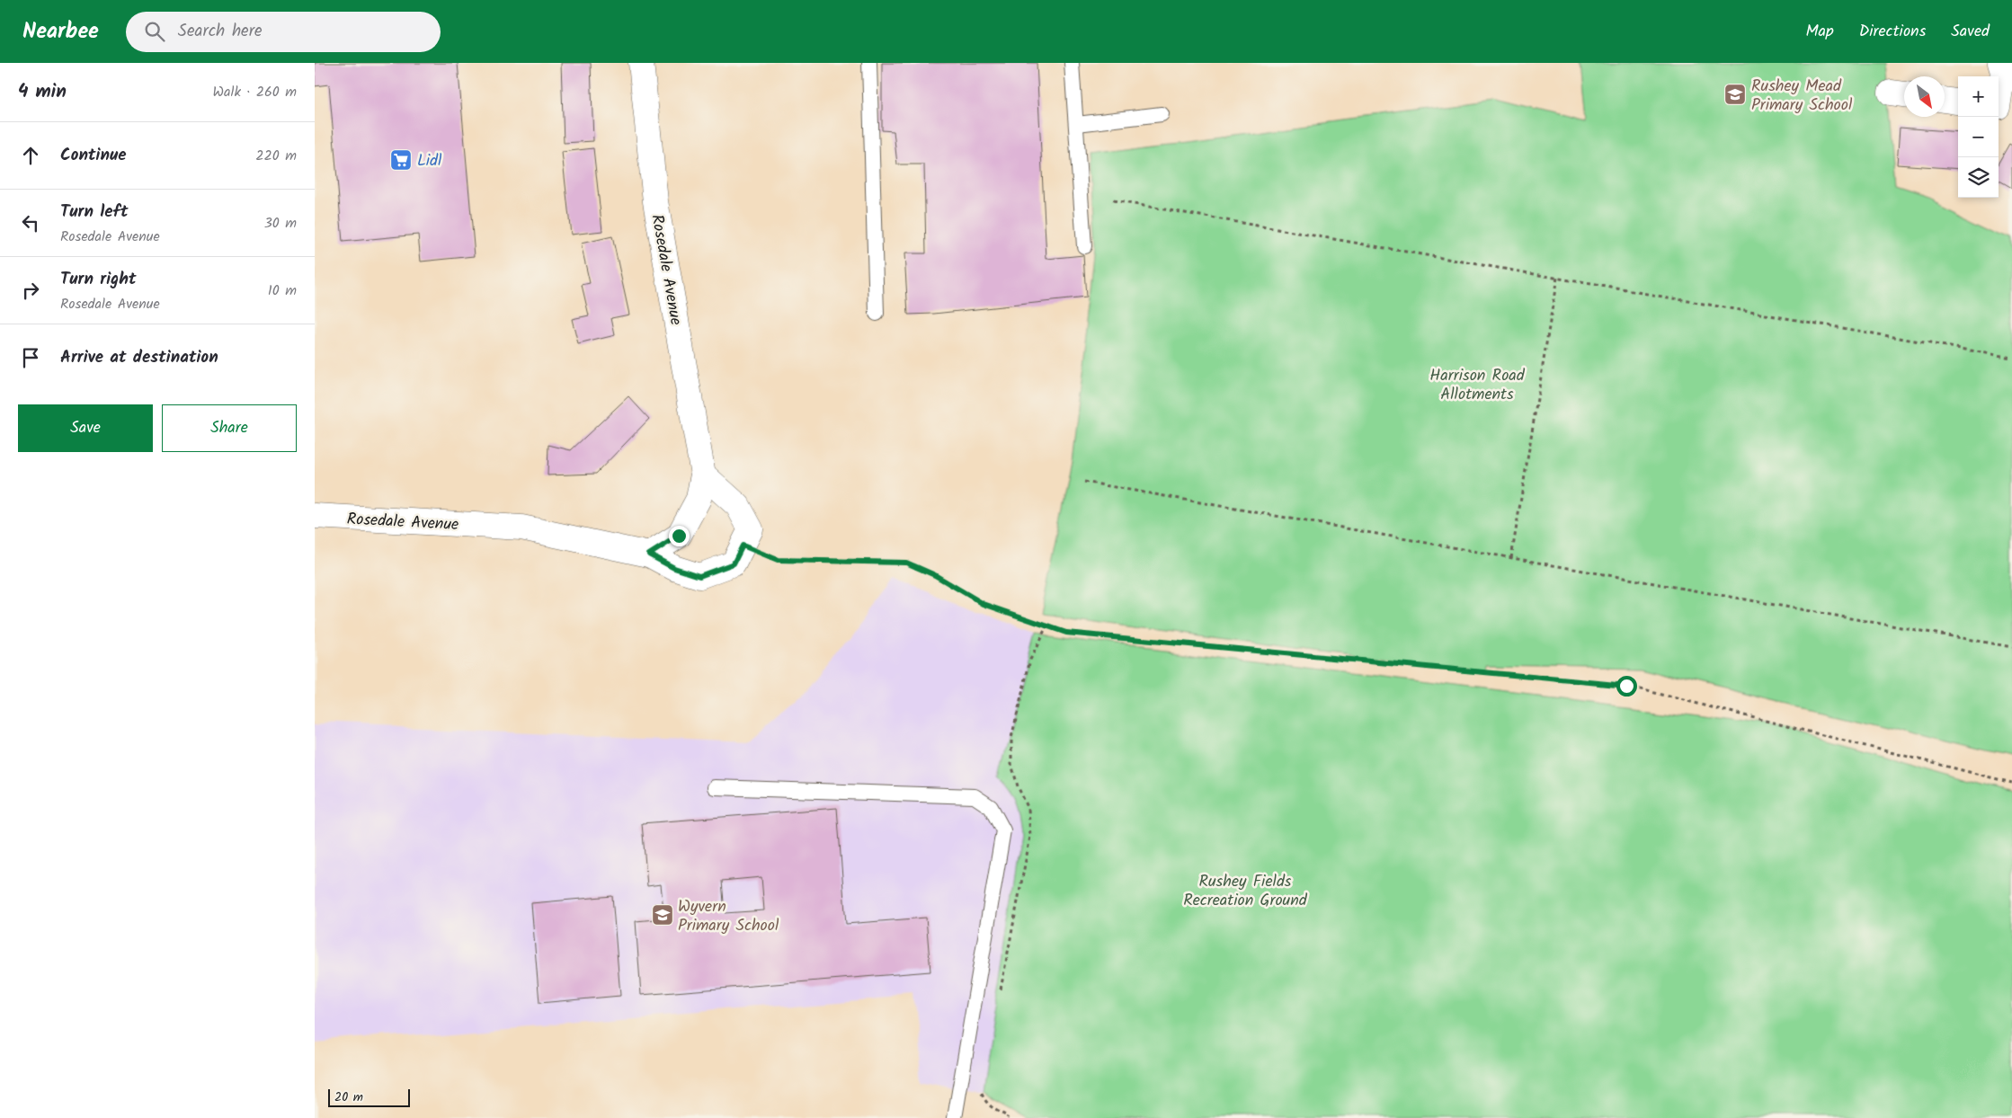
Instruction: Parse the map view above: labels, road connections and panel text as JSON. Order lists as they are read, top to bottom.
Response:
{
  "streets": {
    "street": ["Rosedale Avenue"]
  },
  "parks": ["Harrison Road Allotments", "Rushey Fields Recreation Ground"],
  "places": {
    "school or university": ["Rushey Mead Primary School", "Wyvern Primary School"],
    "supermarket": ["Lidl"]
  },
  "scale_bar": "20 m",
  "north": "bottom right",
  "page": {
    "header": "Nearbee",
    "search": "Search here",
    "nav": ["Map", "Directions", "Saved"],
    "heading": ["4 min", "Walk · 260 m"],
    "map_buttons": ["+", "−"],
    "list": [
      ["Continue", "220 m"],
      ["Turn left", "Rosedale Avenue", "30 m"],
      ["Turn right", "Rosedale Avenue", "10 m"],
      "Arrive at destination"
    ],
    "buttons": ["Save", "Share"],
    "scale": "20 m"
  }
}
